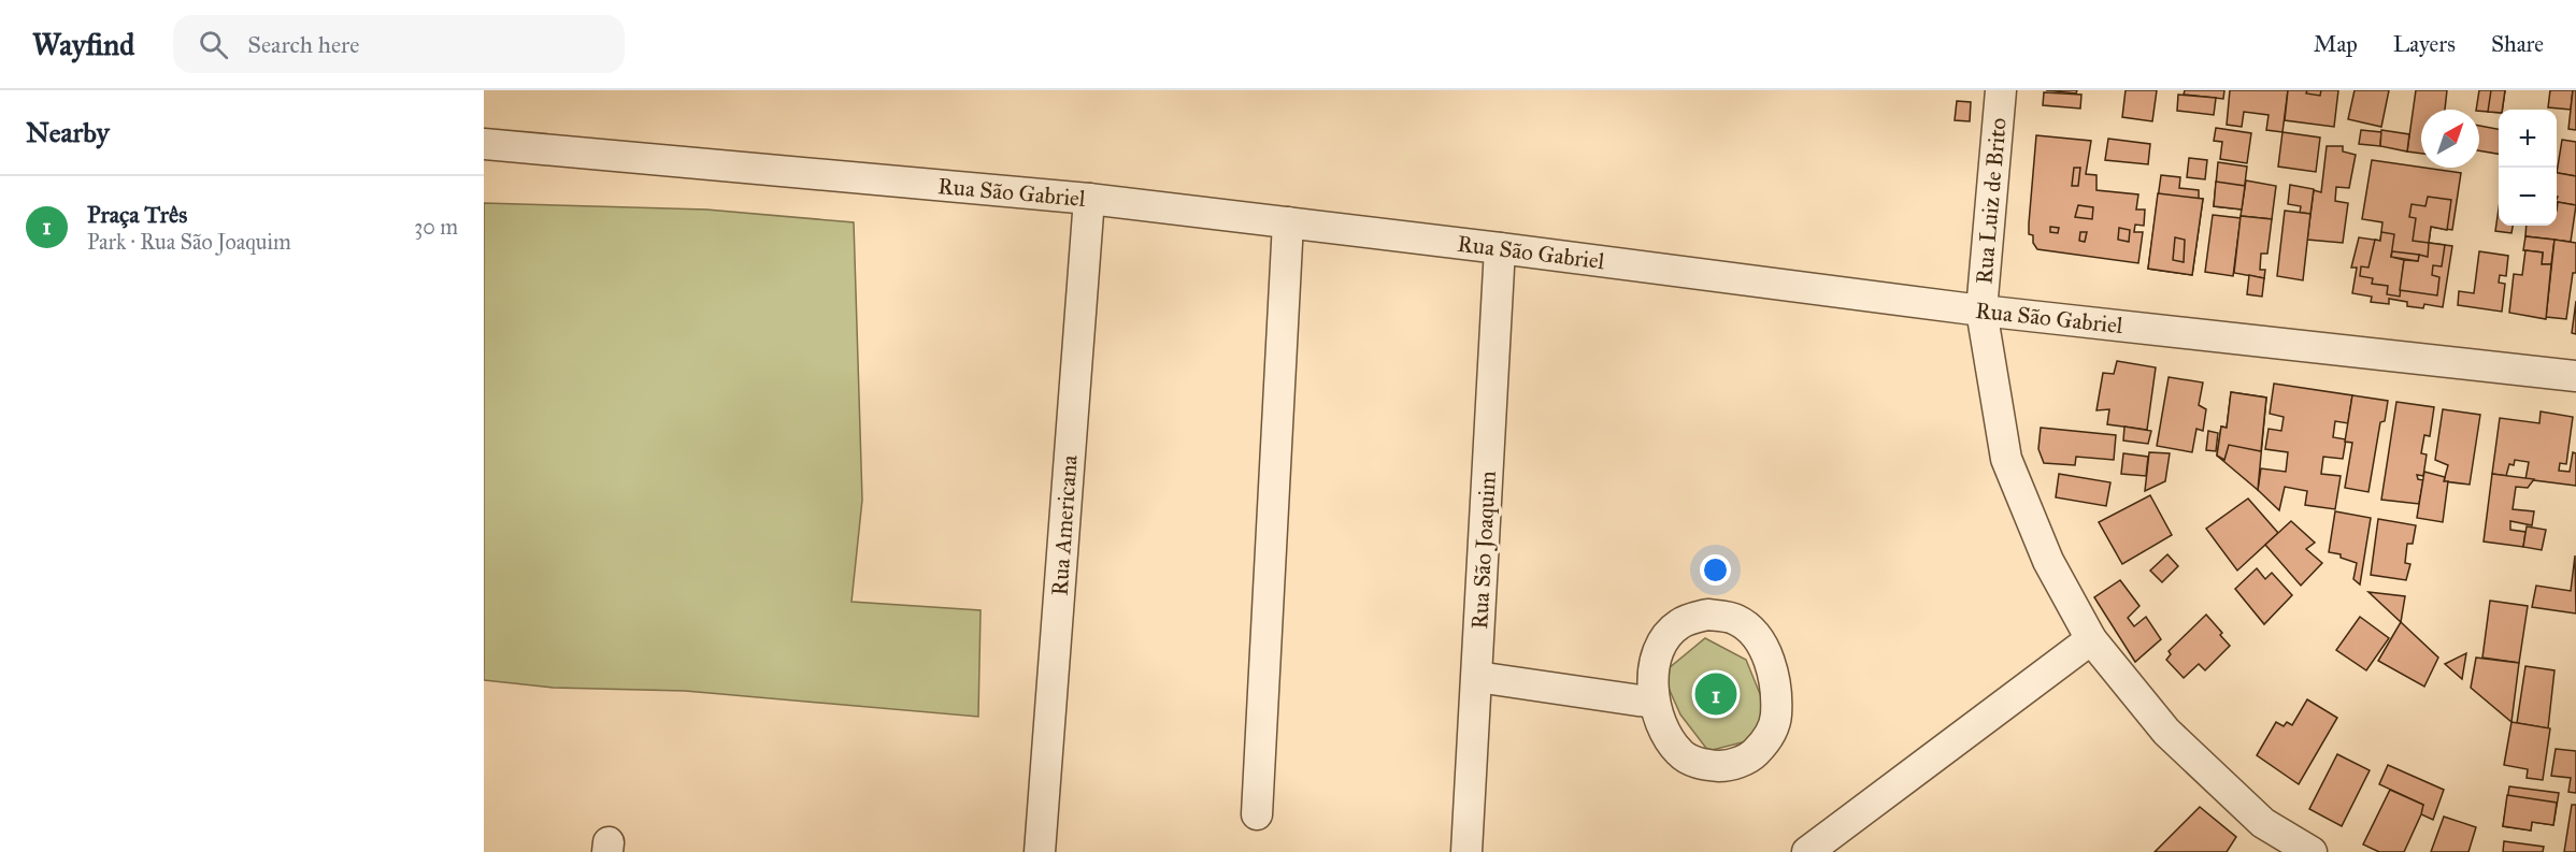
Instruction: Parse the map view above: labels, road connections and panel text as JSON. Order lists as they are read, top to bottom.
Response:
{
  "streets": {
    "street": [
      "Rua São Gabriel",
      "Rua Luiz de Brito",
      "Rua Americana",
      "Rua São Joaquim"
    ]
  },
  "crossings": [
    ["Rua São Gabriel", "Rua Luiz de Brito"],
    ["Rua São Gabriel", "Rua Americana"],
    ["Rua São Gabriel", "Rua São Joaquim"]
  ],
  "north": "top right",
  "page": {
    "header": "Wayfind",
    "search": "Search here",
    "nav": ["Map", "Layers", "Share"],
    "heading": "Nearby",
    "map_buttons": ["+", "−"],
    "list": [
      {
        "mark": "1",
        "name": "Praça Três",
        "note": "Park · Rua São Joaquim",
        "value": "30 m"
      }
    ],
    "pins": "1"
  }
}
